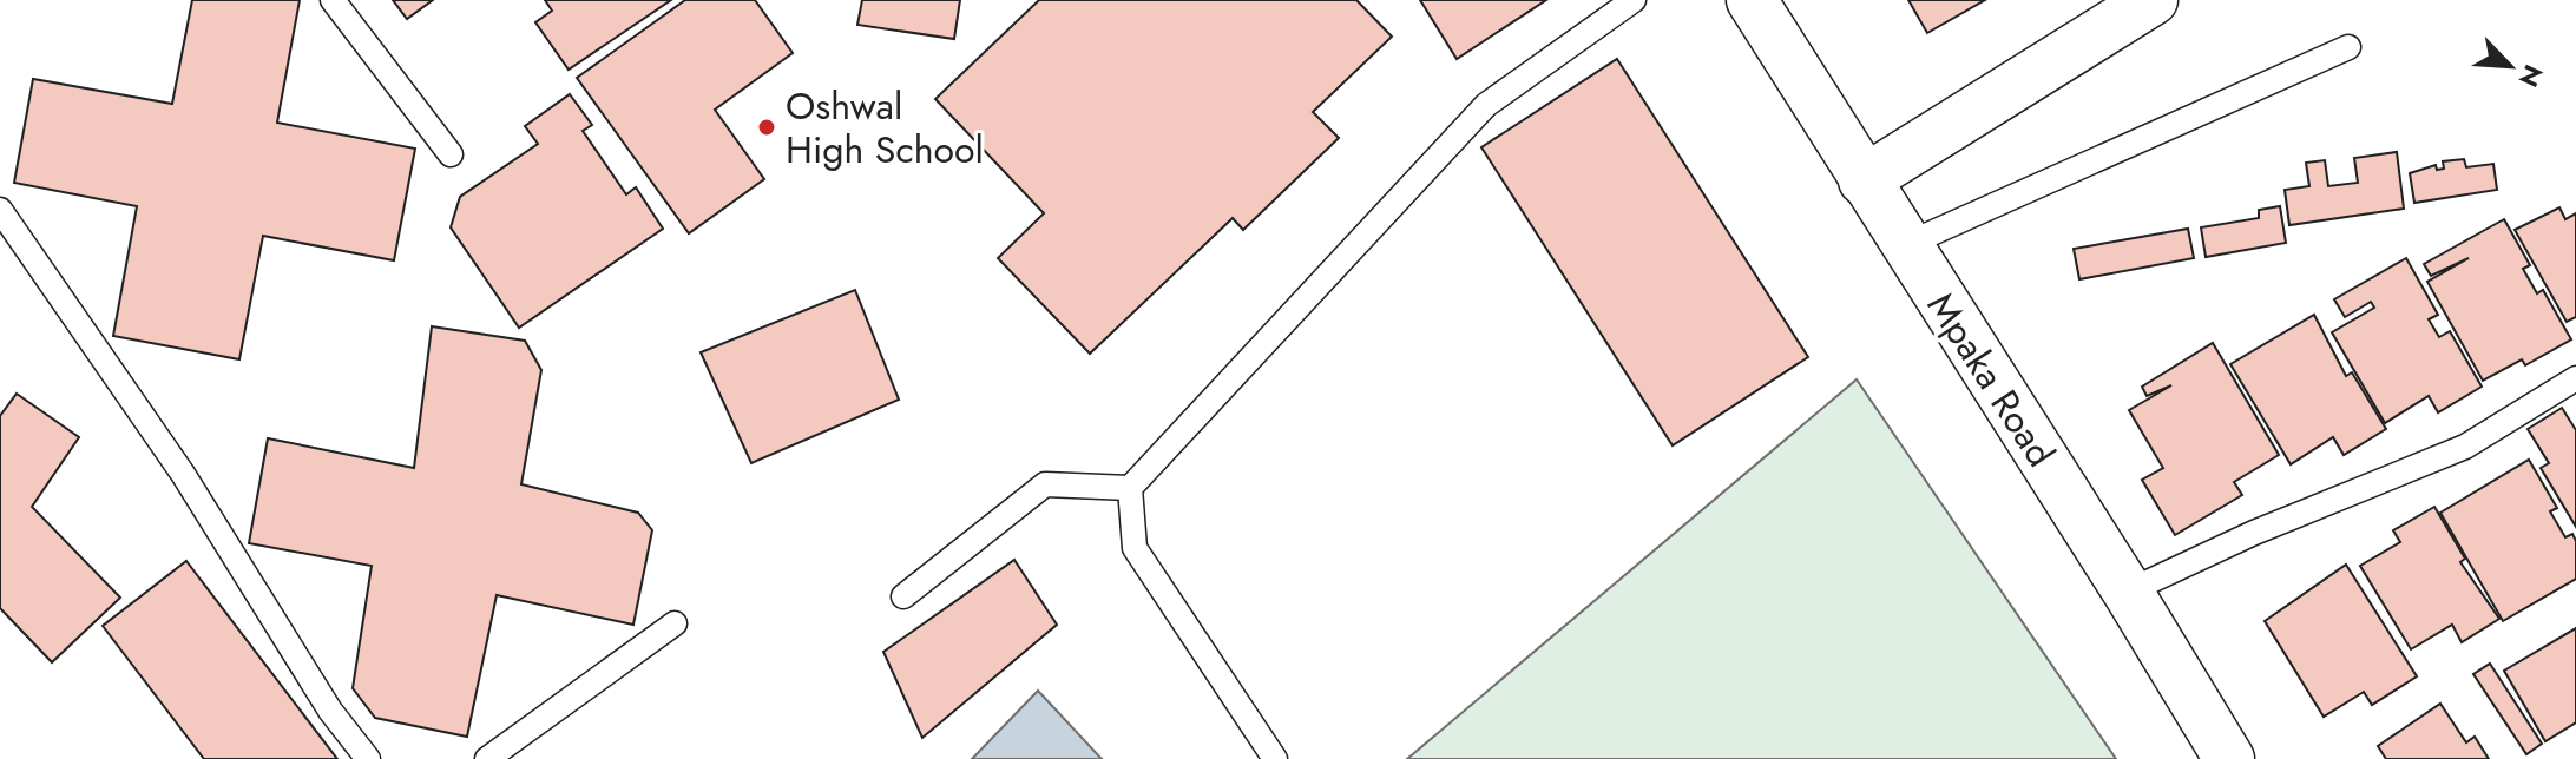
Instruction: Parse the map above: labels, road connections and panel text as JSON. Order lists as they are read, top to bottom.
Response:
{
  "streets": {
    "street": ["Mpaka Road"]
  },
  "places": ["Oshwal High School"],
  "north": "bottom right"
}
